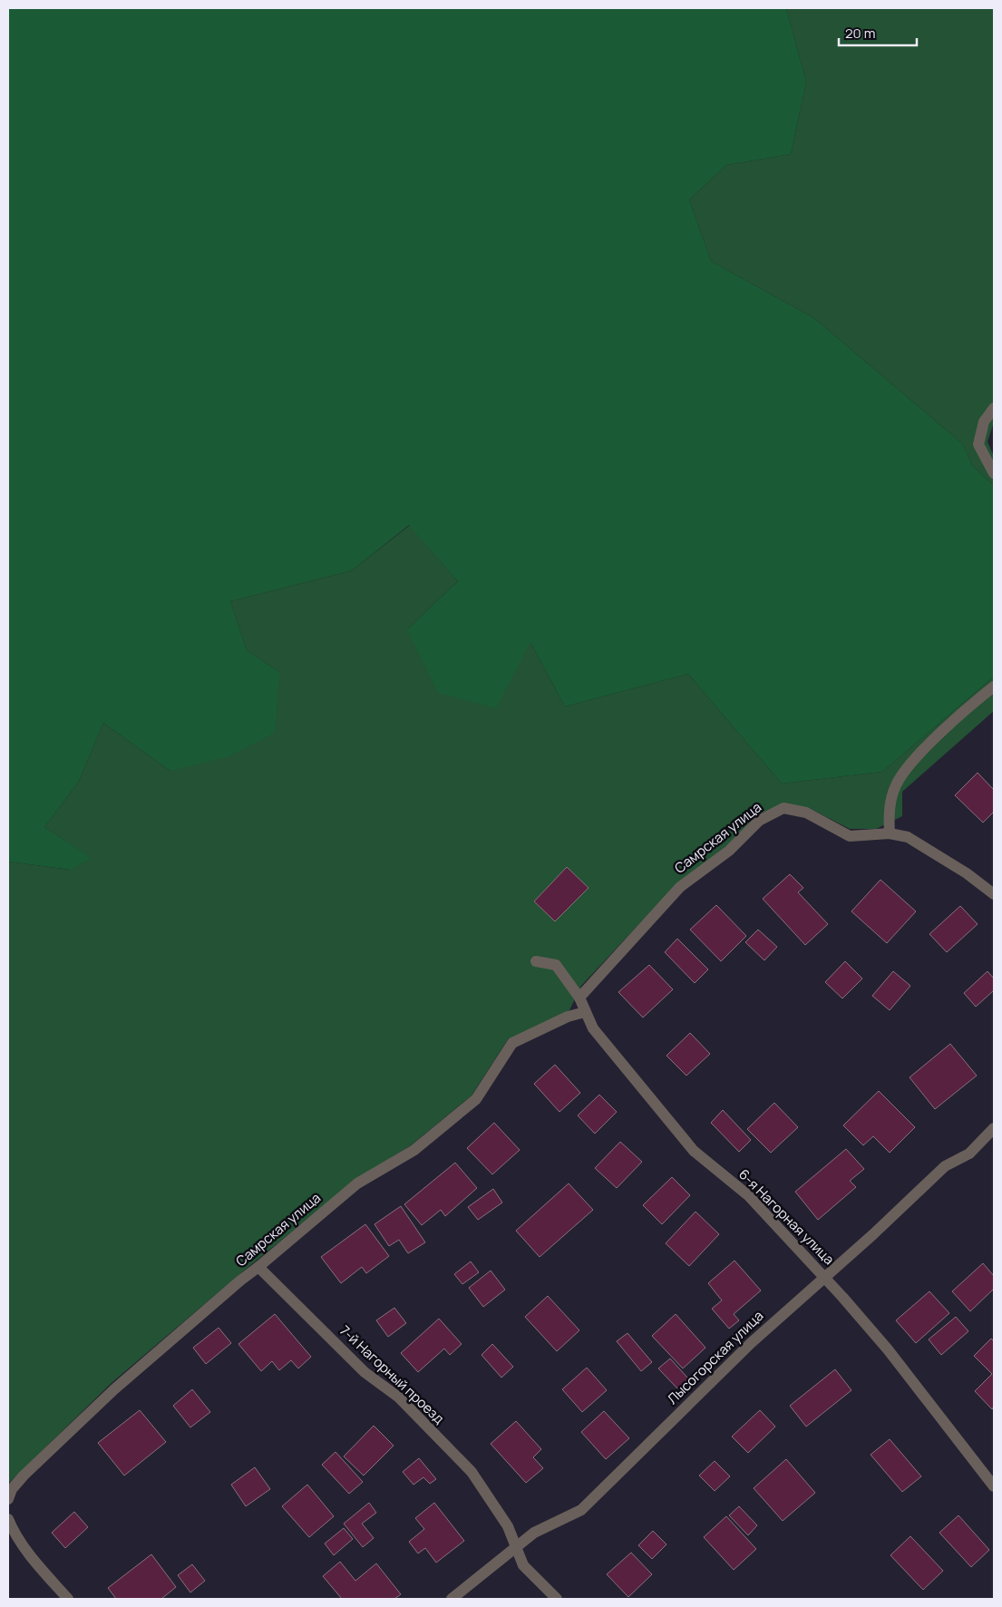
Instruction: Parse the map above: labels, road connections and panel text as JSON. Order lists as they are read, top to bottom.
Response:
{
  "streets": {
    "street": [
      "Самрская улица",
      "6-я Нагорная улица",
      "Лысогорская улица",
      "7-й Нагорный проезд"
    ]
  },
  "crossings": [
    ["Самрская улица", "6-я Нагорная улица"],
    ["Самрская улица", "7-й Нагорный проезд"],
    ["6-я Нагорная улица", "Лысогорская улица"],
    ["Лысогорская улица", "7-й Нагорный проезд"]
  ],
  "scale_bar": "20 m"
}
